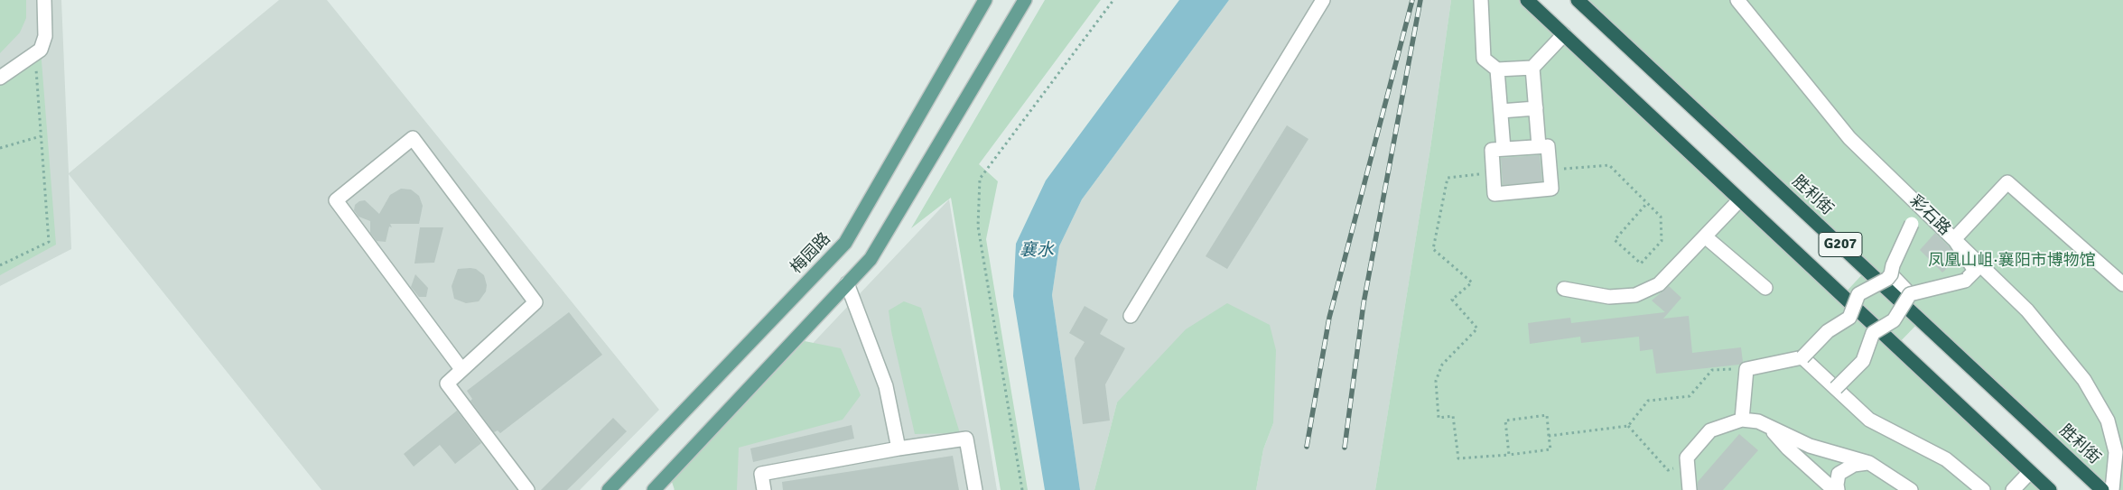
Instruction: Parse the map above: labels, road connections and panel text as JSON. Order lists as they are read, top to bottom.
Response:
{
  "streets": {
    "highway": ["胜利街", "G207"],
    "main road": ["梅园路"],
    "street": ["彩石路"]
  },
  "water": ["襄水"],
  "parks": ["凤凰山岨·襄阳市博物馆"]
}
